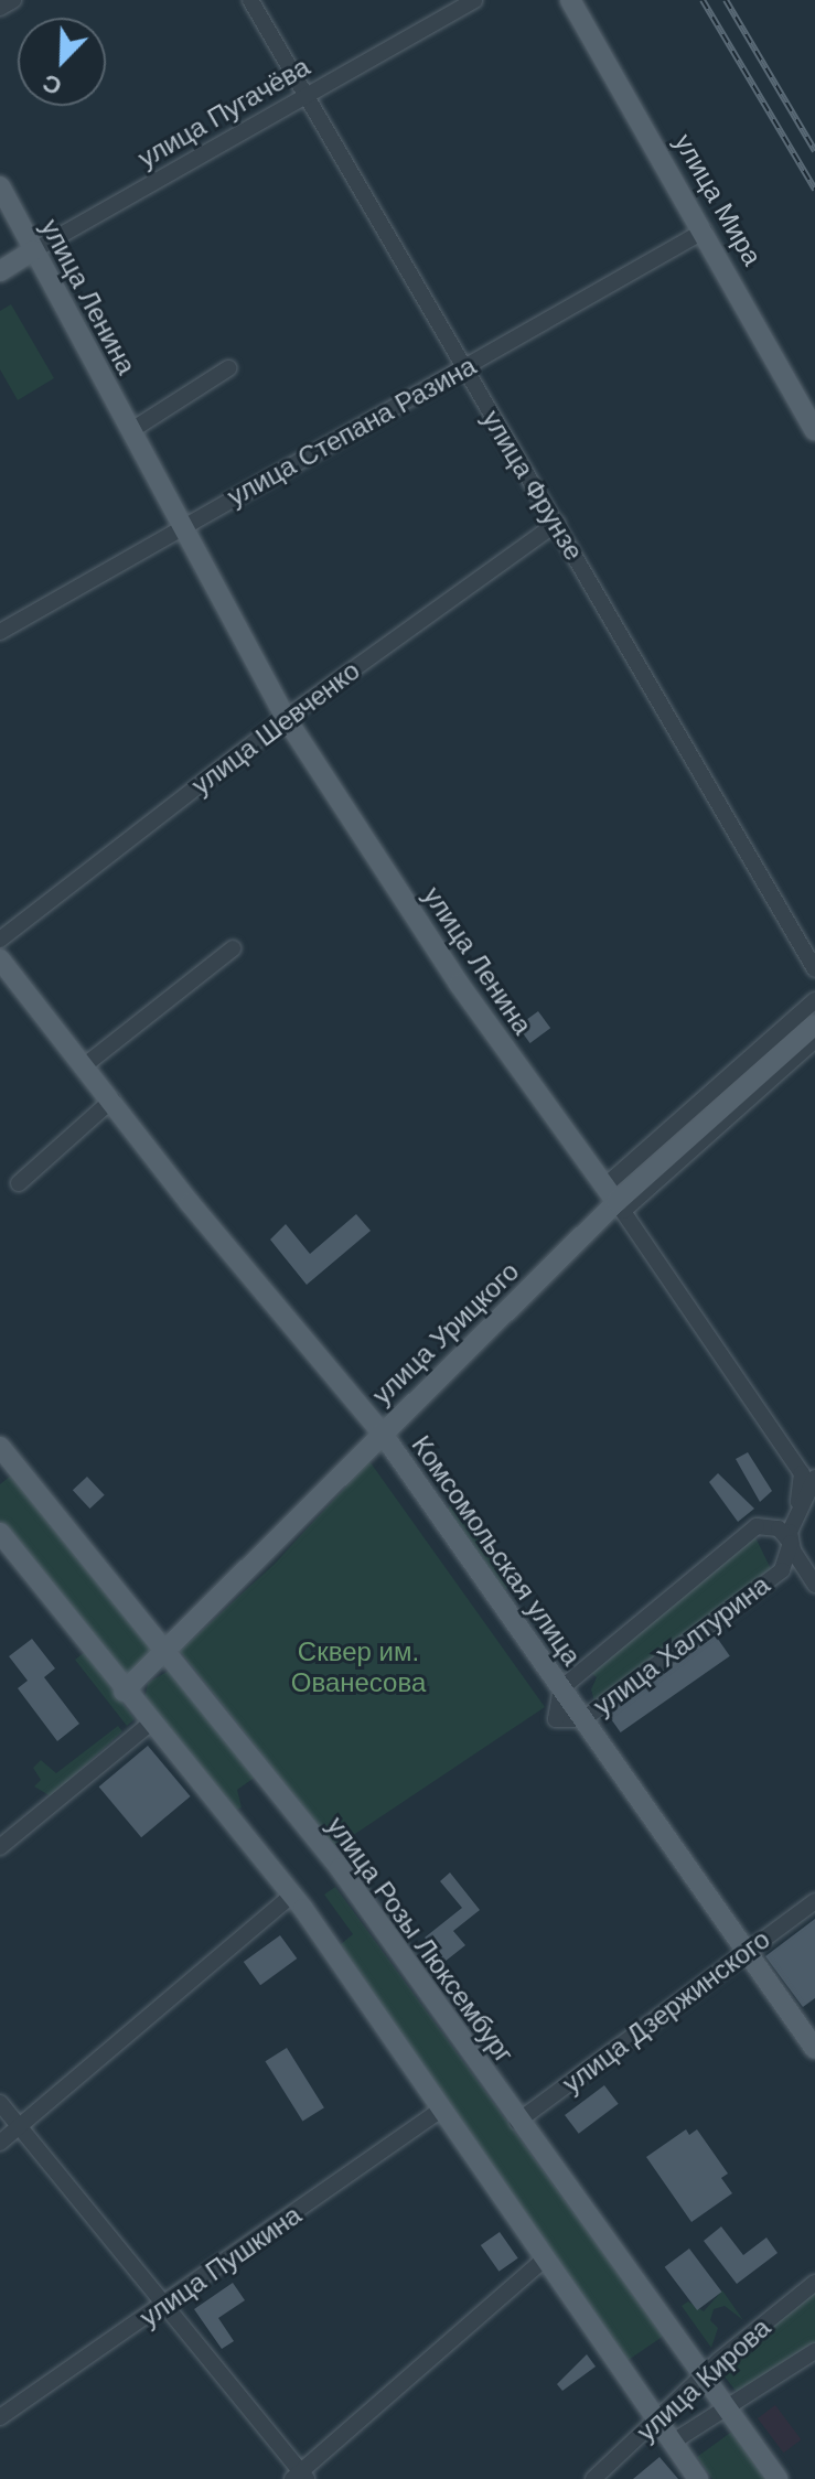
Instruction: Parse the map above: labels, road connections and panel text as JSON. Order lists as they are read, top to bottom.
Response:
{
  "streets": {
    "main road": [
      "улица Пугачёва",
      "улица Мира",
      "улица Ленина",
      "улица Урицкого",
      "Комсомольская улица",
      "улица Розы Люксембург"
    ],
    "street": [
      "улица Степана Разина",
      "улица Фрунзе",
      "улица Шевченко",
      "улица Халтурина",
      "улица Дзержинского",
      "улица Пушкина",
      "улица Кирова"
    ]
  },
  "crossings": [
    ["улица Пугачёва", "улица Ленина"],
    ["улица Пугачёва", "улица Фрунзе"],
    ["улица Мира", "улица Степана Разина"],
    ["улица Ленина", "улица Степана Разина"],
    ["улица Ленина", "улица Шевченко"],
    ["улица Ленина", "улица Урицкого"],
    ["улица Ленина", "улица Халтурина"],
    ["улица Степана Разина", "улица Фрунзе"],
    ["улица Фрунзе", "улица Шевченко"],
    ["улица Урицкого", "Комсомольская улица"],
    ["улица Урицкого", "улица Розы Люксембург"],
    ["Комсомольская улица", "улица Халтурина"],
    ["Комсомольская улица", "улица Дзержинского"],
    ["улица Розы Люксембург", "улица Дзержинского"],
    ["улица Розы Люксембург", "улица Кирова"]
  ],
  "parks": ["Сквер им. Ованесова"],
  "north": "bottom left"
}
